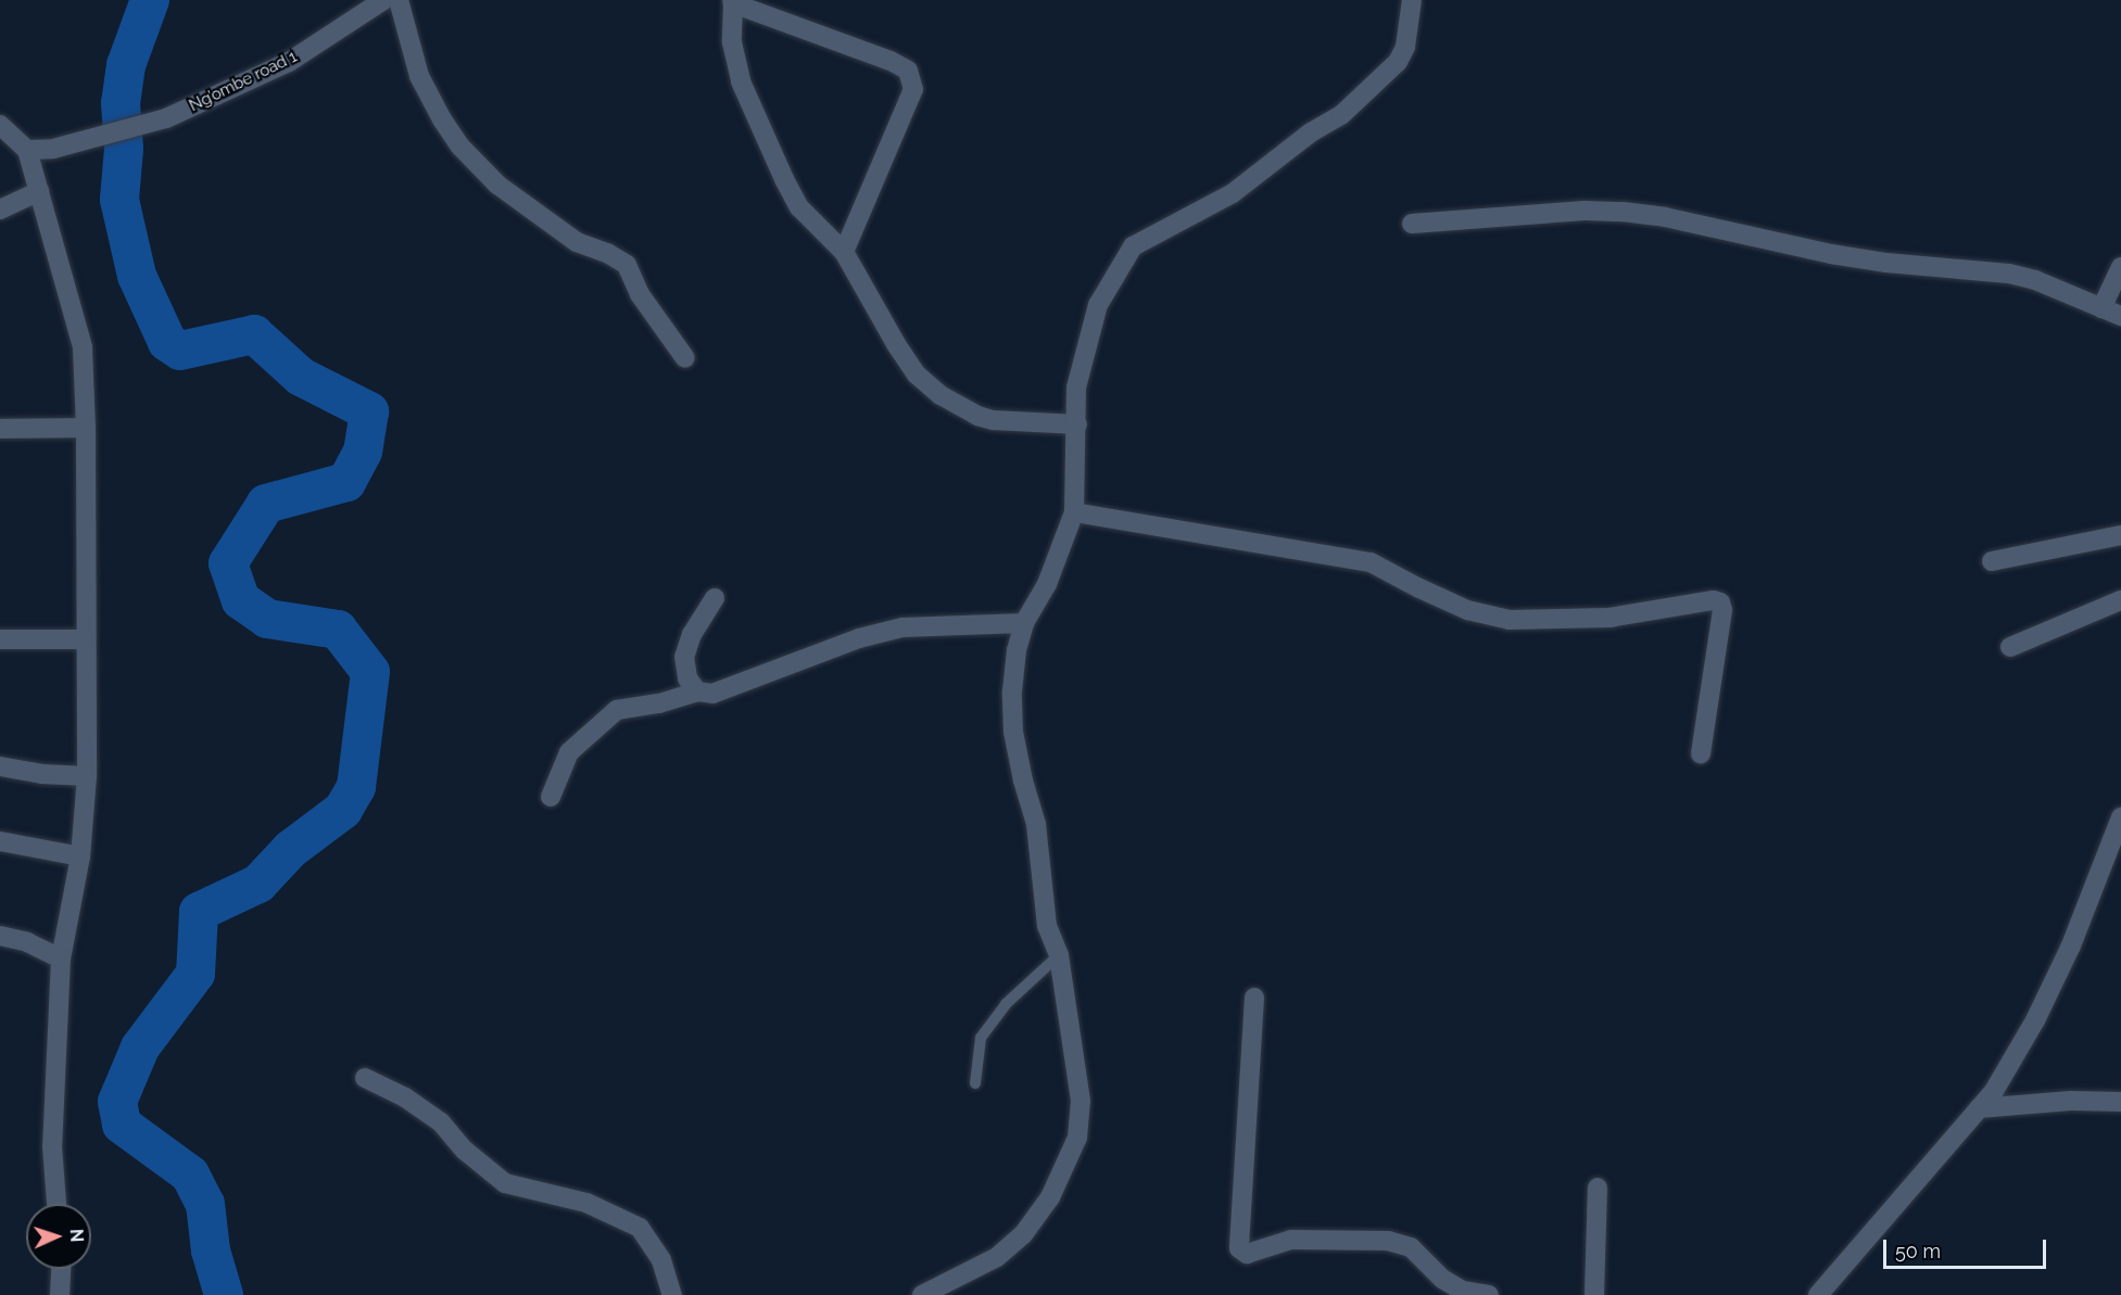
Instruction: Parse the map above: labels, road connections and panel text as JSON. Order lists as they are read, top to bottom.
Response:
{
  "streets": {
    "street": ["Ng’ombe road 1"]
  },
  "scale_bar": "50 m",
  "north": "right"
}
